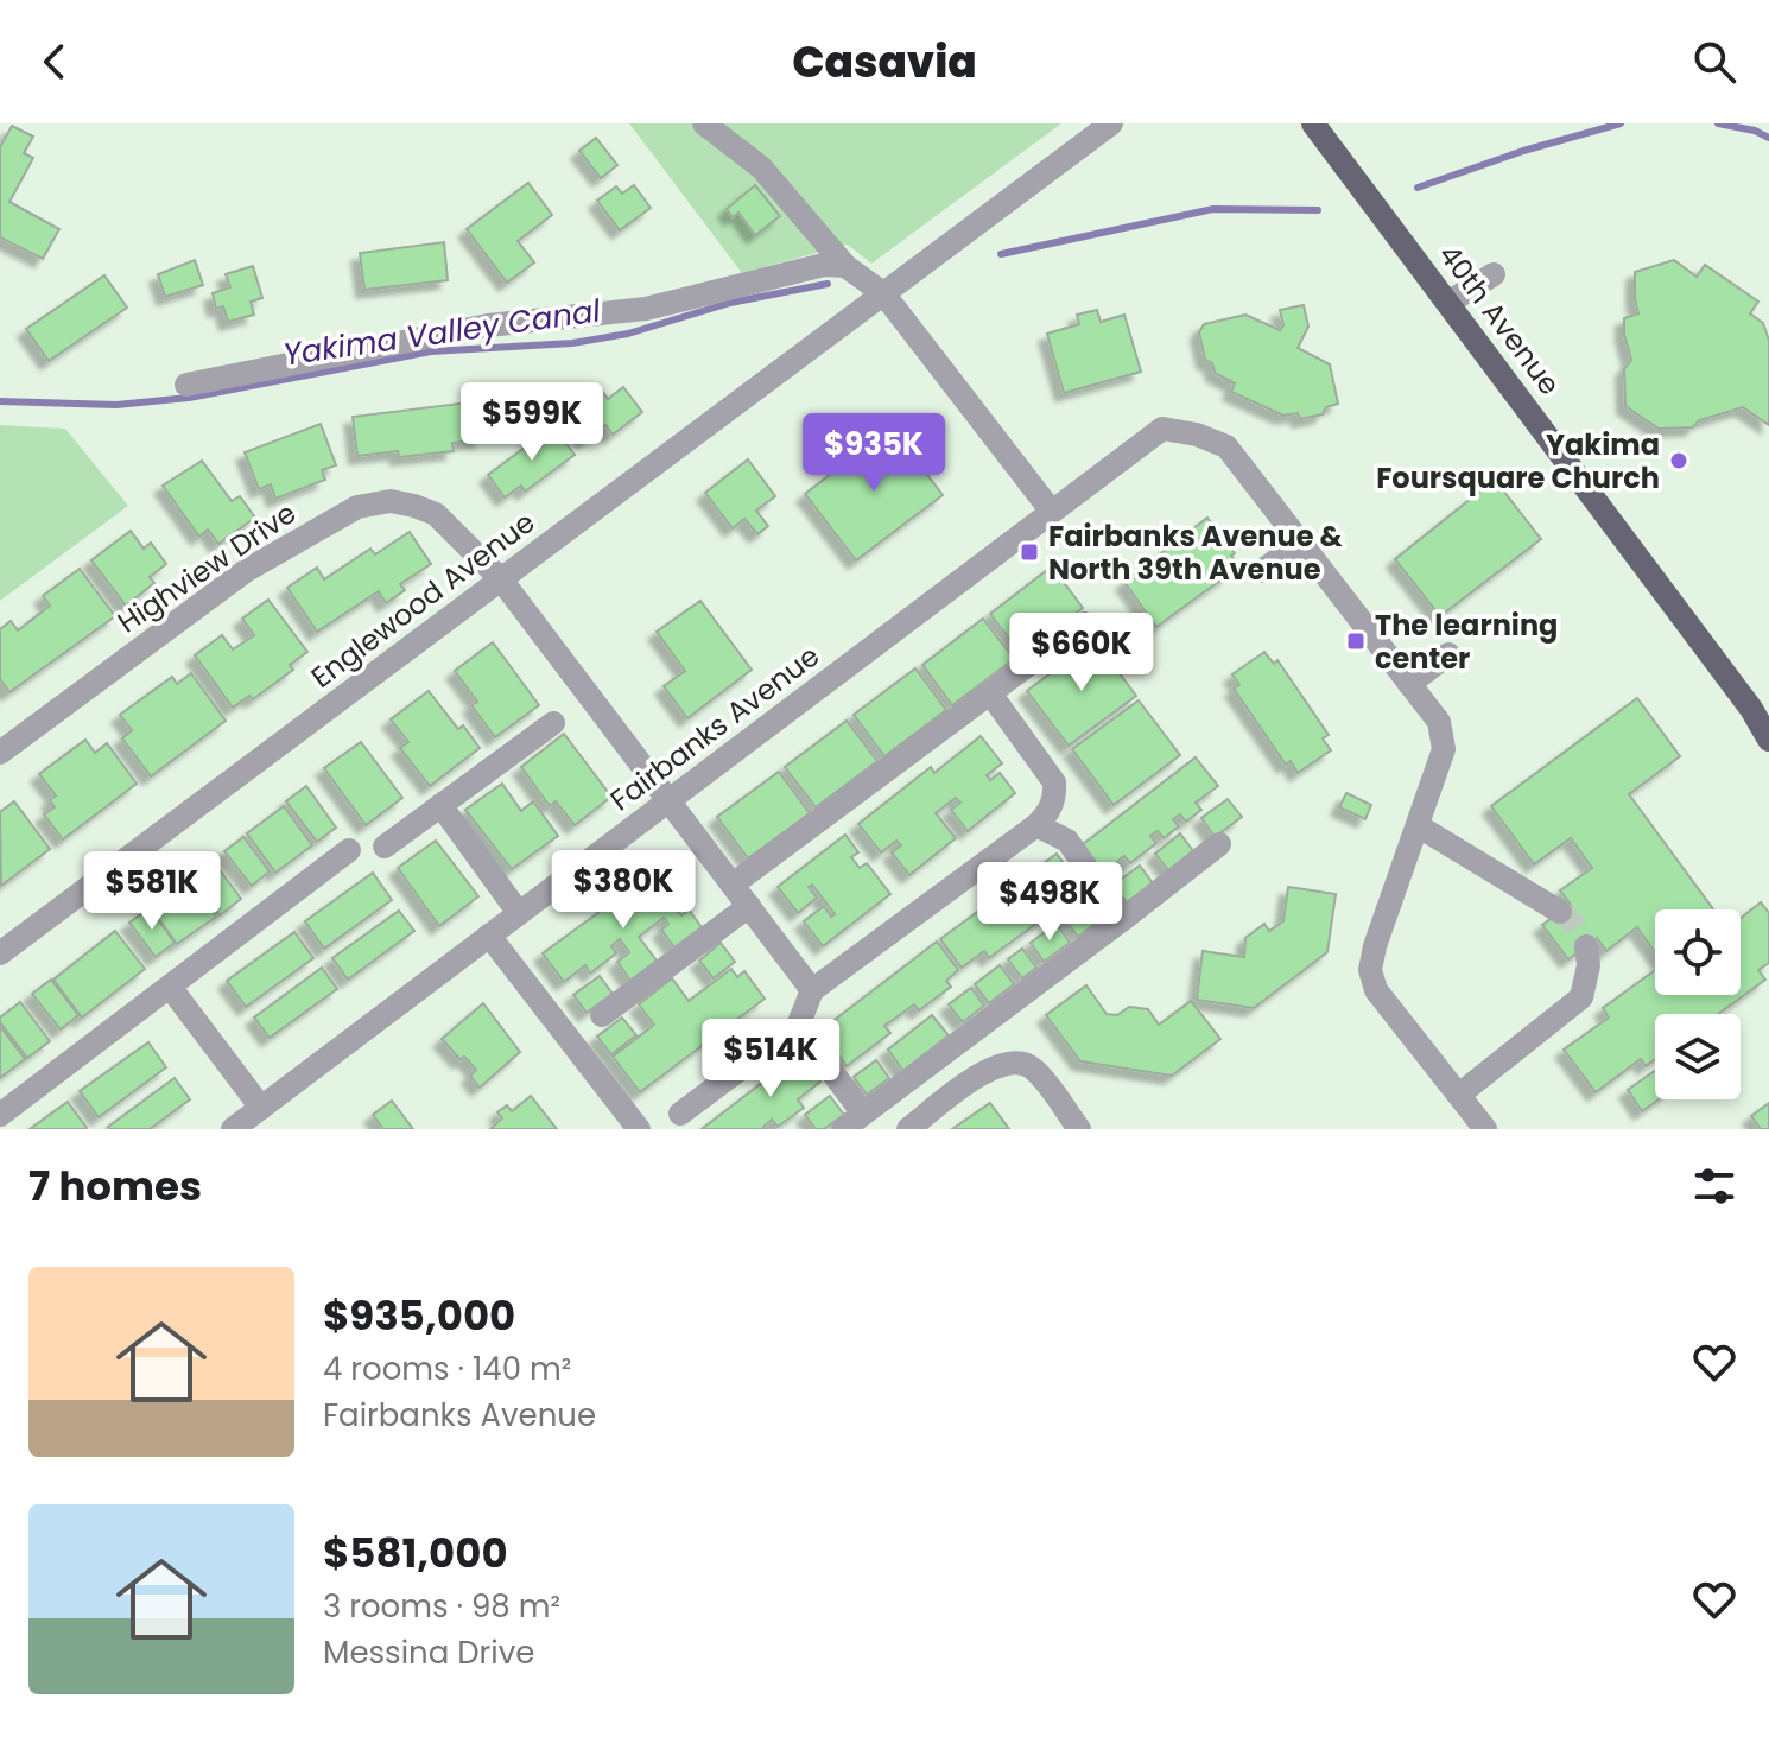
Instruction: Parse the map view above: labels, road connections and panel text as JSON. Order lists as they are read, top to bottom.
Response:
{
  "streets": {
    "main road": ["40th Avenue"],
    "street": ["Highview Drive", "Englewood Avenue", "Fairbanks Avenue"]
  },
  "crossings": [
    ["Highview Drive", "Englewood Avenue"],
    ["Highview Drive", "Fairbanks Avenue"]
  ],
  "water": ["Yakima Valley Canal"],
  "places": {
    "other": ["Yakima Foursquare Church"],
    "transit": ["Fairbanks Avenue & North 39th Avenue", "The learning center"]
  },
  "page": {
    "header": "Casavia",
    "price": [
      "$599K",
      "$935K",
      "$660K",
      "$380K",
      "$581K",
      "$498K",
      "$514K"
    ],
    "heading": "7 homes",
    "list": [
      {
        "name": "$935,000",
        "note": "4 rooms · 140 m² · Fairbanks Avenue"
      },
      {
        "name": "$581,000",
        "note": "3 rooms · 98 m² · Messina Drive"
      }
    ]
  }
}
